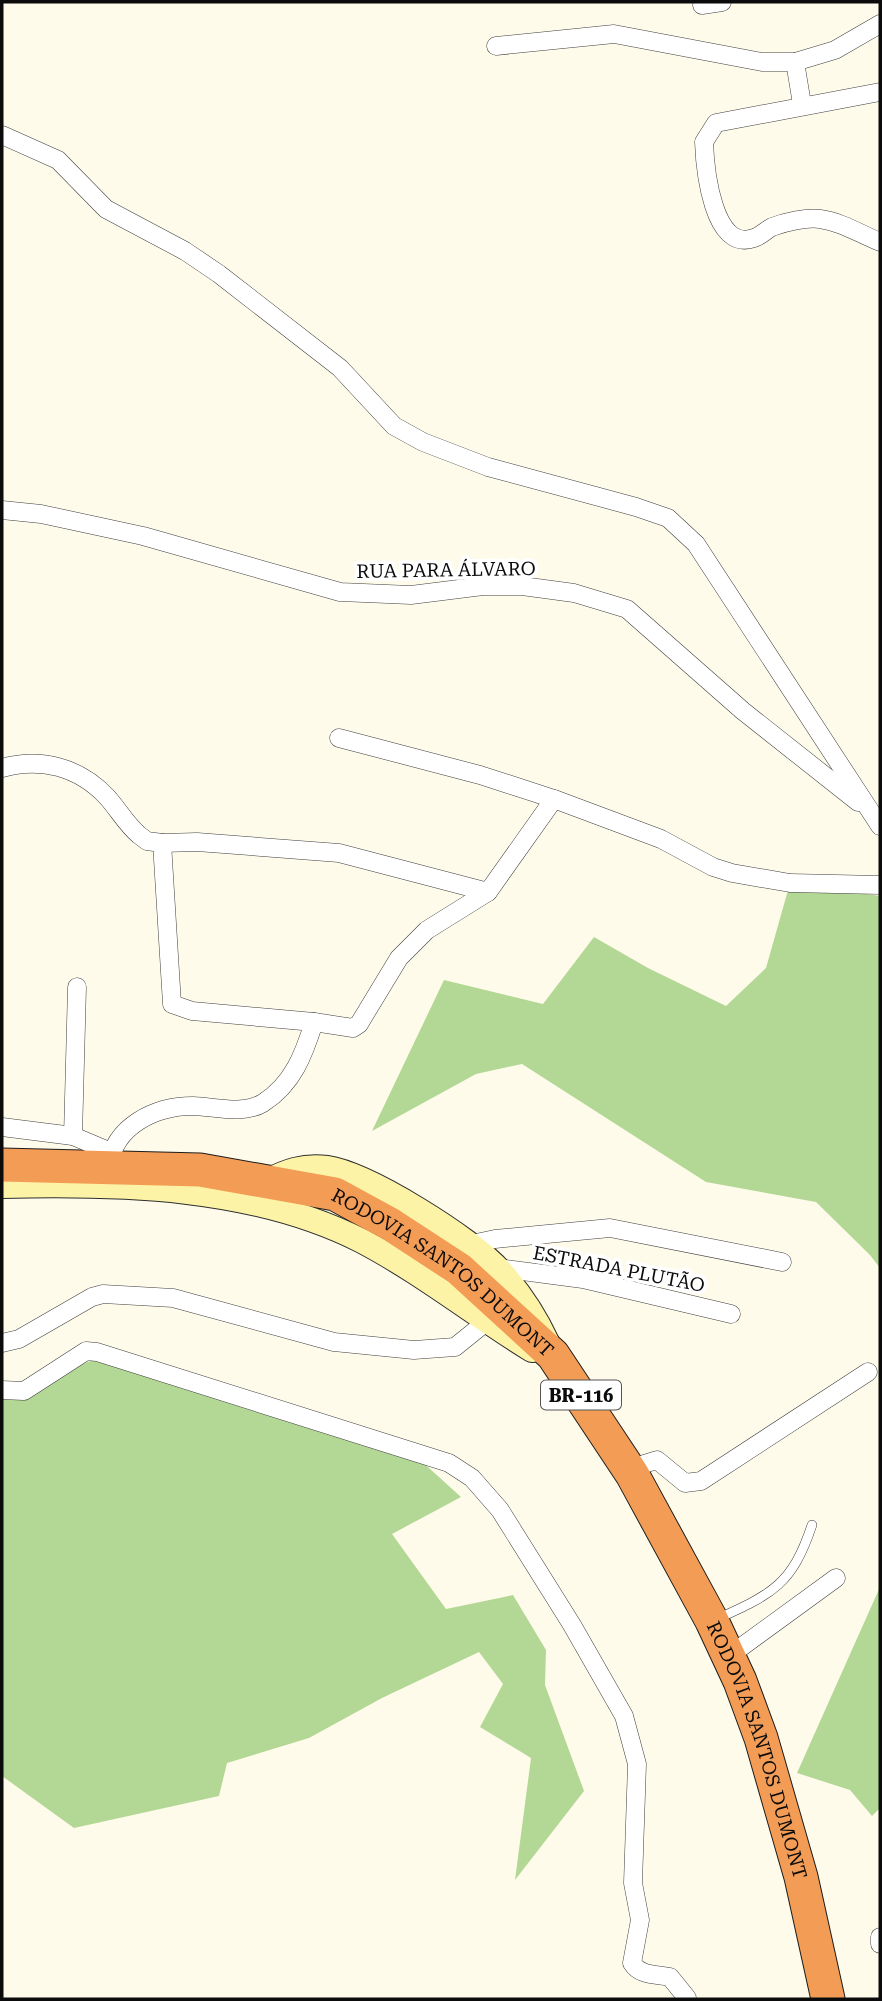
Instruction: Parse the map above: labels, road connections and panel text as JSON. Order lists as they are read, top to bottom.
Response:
{
  "streets": {
    "highway": ["RODOVIA SANTOS DUMONT", "BR-116"],
    "street": ["RUA PARA ÁLVARO", "ESTRADA PLUTÃO"]
  }
}
